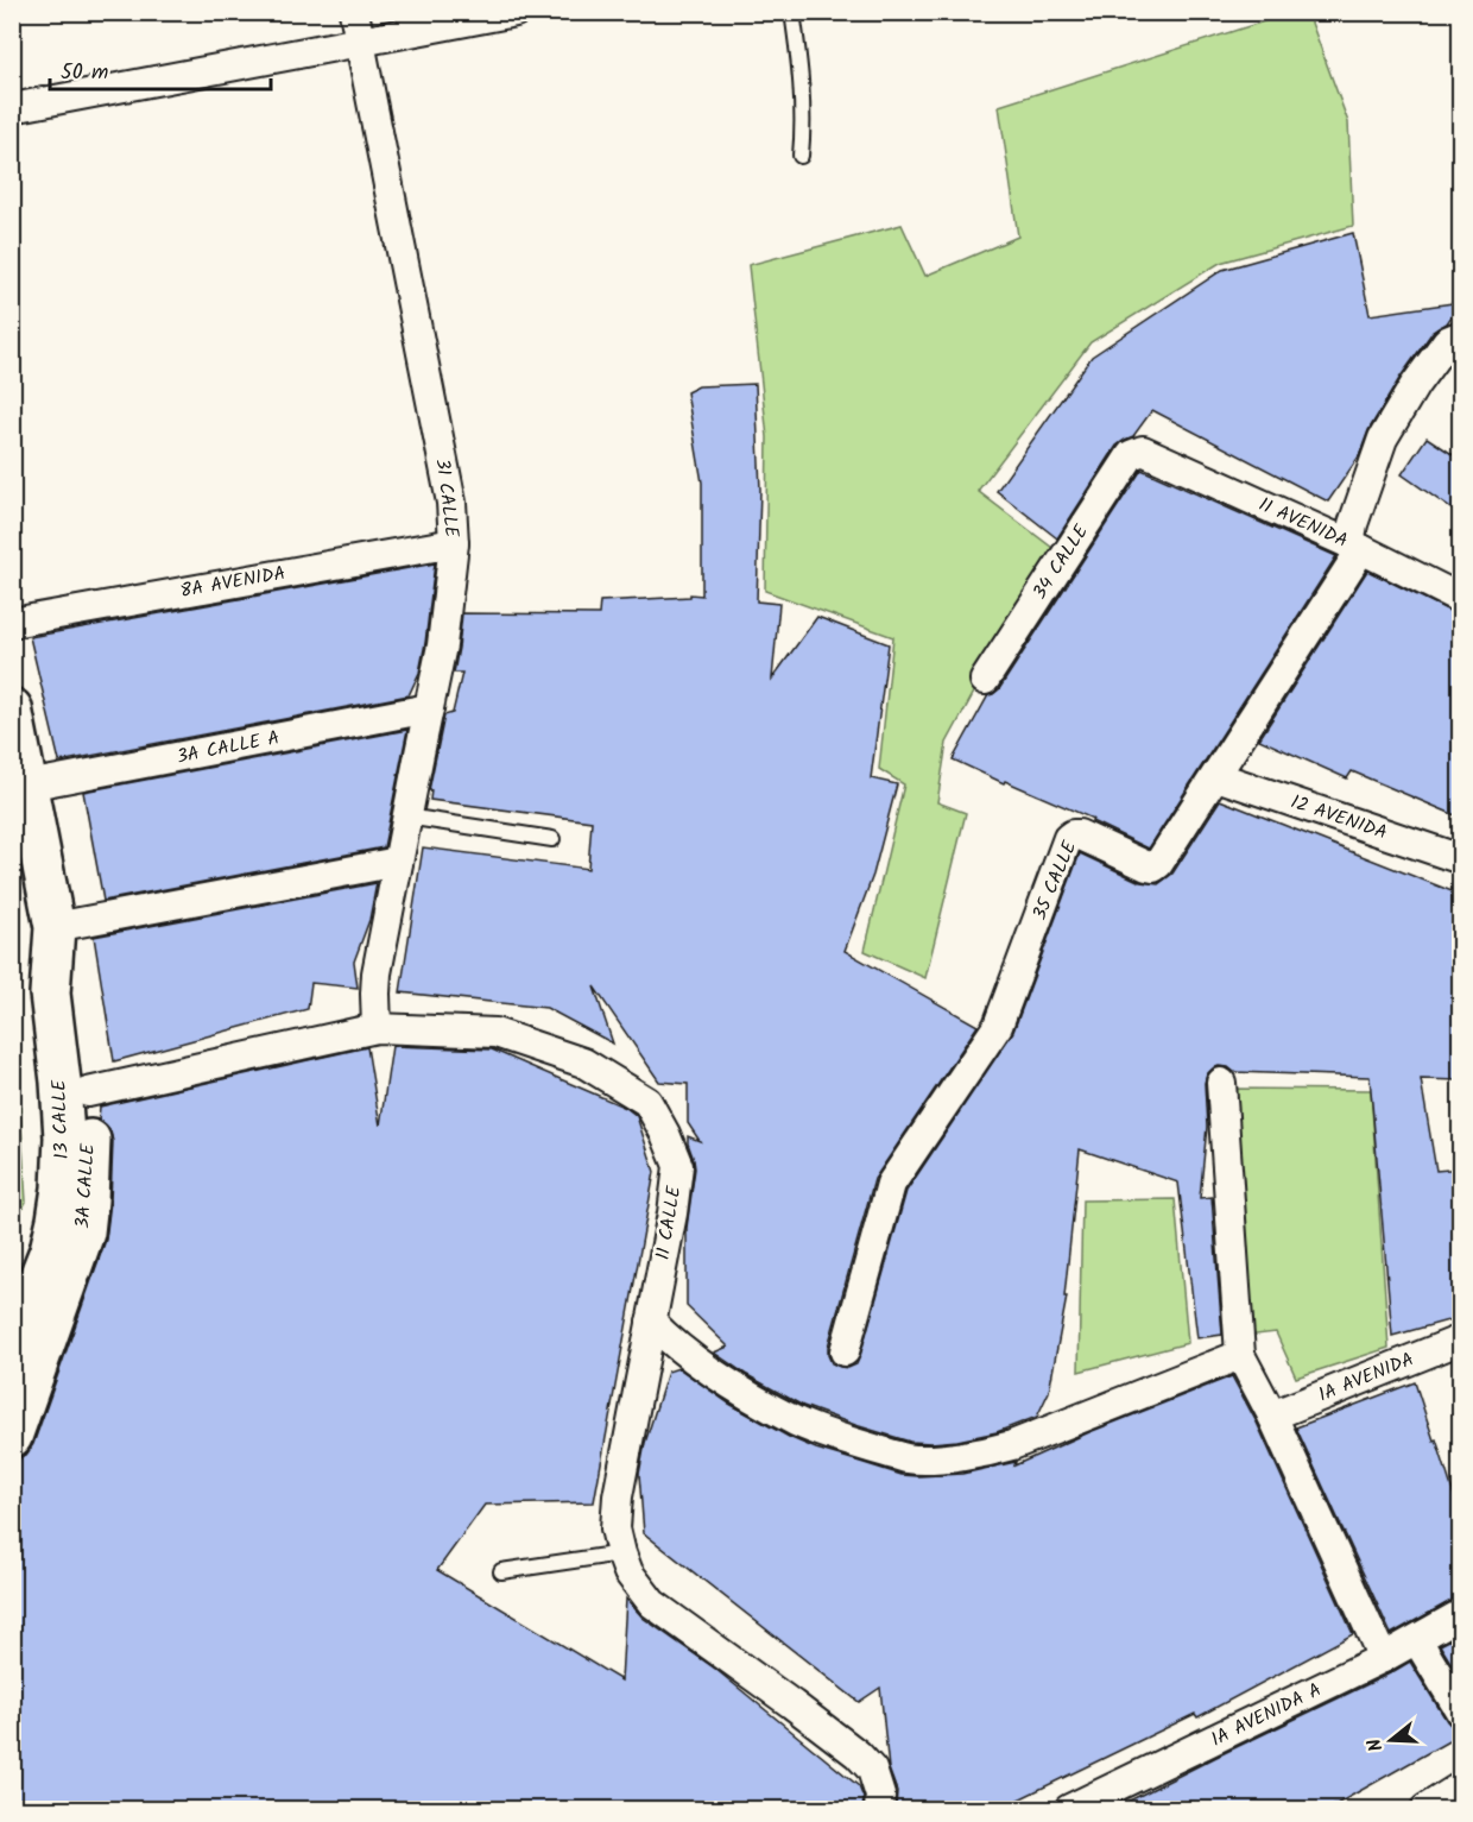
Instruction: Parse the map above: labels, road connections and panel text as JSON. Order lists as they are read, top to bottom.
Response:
{
  "streets": {
    "street": [
      "31 CALLE",
      "11 AVENIDA",
      "34 CALLE",
      "8A AVENIDA",
      "3A CALLE A",
      "12 AVENIDA",
      "35 CALLE",
      "13 CALLE",
      "3A CALLE",
      "11 CALLE",
      "1A AVENIDA",
      "1A AVENIDA A"
    ]
  },
  "crossings": [
    ["31 CALLE", "8A AVENIDA"],
    ["31 CALLE", "3A CALLE A"],
    ["31 CALLE", "11 CALLE"],
    ["11 AVENIDA", "34 CALLE"],
    ["11 AVENIDA", "35 CALLE"],
    ["3A CALLE A", "13 CALLE"],
    ["12 AVENIDA", "35 CALLE"],
    ["13 CALLE", "3A CALLE"],
    ["3A CALLE", "11 CALLE"]
  ],
  "scale_bar": "50 m",
  "north": "left"
}
